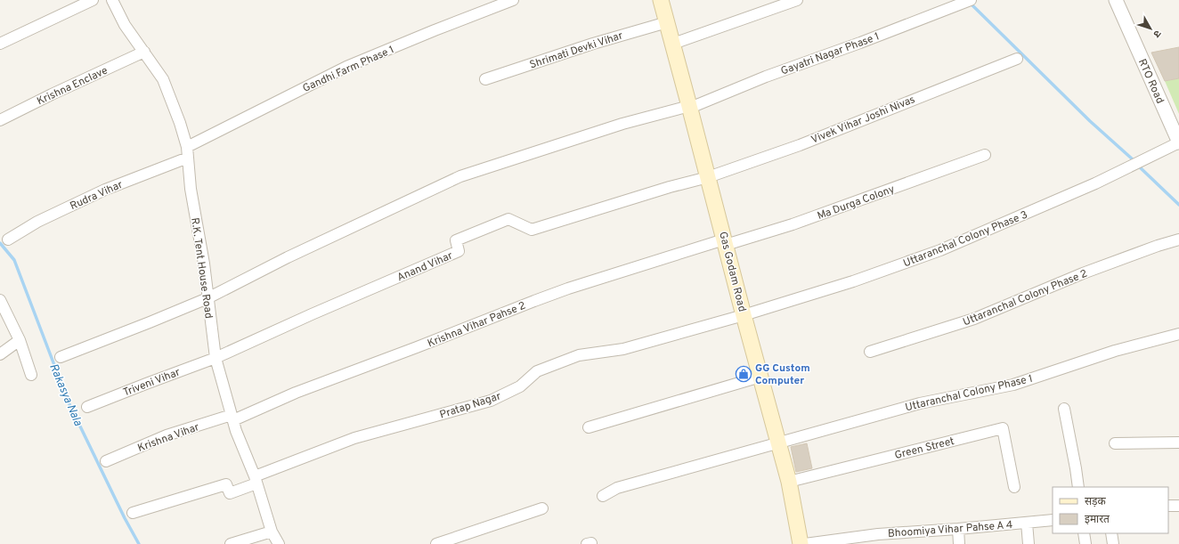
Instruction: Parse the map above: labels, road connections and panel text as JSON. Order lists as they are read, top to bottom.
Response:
{
  "streets": {
    "main road": ["Gas Godam Road"],
    "street": [
      "Shrimati Devki Vihar",
      "Gayatri Nagar Phase 1",
      "Gandhi Farm Phase 1",
      "RTO Road",
      "Krishna Enclave",
      "Vivek Vihar Joshi Nivas",
      "Rudra Vihar",
      "Ma Durga Colony",
      "Uttaranchal Colony Phase 3",
      "Anand Vihar",
      "R.K. Tent House Road",
      "Uttaranchal Colony Phase 2",
      "Krishna Vihar Pahse 2",
      "Triveni Vihar",
      "Uttaranchal Colony Phase 1",
      "Pratap Nagar",
      "Krishna Vihar",
      "Green Street",
      "Bhoomiya Vihar Pahse A 4"
    ]
  },
  "crossings": [
    ["Shrimati Devki Vihar", "Gas Godam Road"],
    ["Gayatri Nagar Phase 1", "R.K. Tent House Road"],
    ["Gayatri Nagar Phase 1", "Gas Godam Road"],
    ["Gandhi Farm Phase 1", "Rudra Vihar"],
    ["Gandhi Farm Phase 1", "R.K. Tent House Road"],
    ["RTO Road", "Uttaranchal Colony Phase 3"],
    ["Krishna Enclave", "R.K. Tent House Road"],
    ["Vivek Vihar Joshi Nivas", "Anand Vihar"],
    ["Vivek Vihar Joshi Nivas", "Gas Godam Road"],
    ["Rudra Vihar", "R.K. Tent House Road"],
    ["Ma Durga Colony", "Gas Godam Road"],
    ["Ma Durga Colony", "Krishna Vihar Pahse 2"],
    ["Uttaranchal Colony Phase 3", "Gas Godam Road"],
    ["Uttaranchal Colony Phase 3", "Pratap Nagar"],
    ["Anand Vihar", "R.K. Tent House Road"],
    ["Anand Vihar", "Gas Godam Road"],
    ["Anand Vihar", "Triveni Vihar"],
    ["R.K. Tent House Road", "Krishna Vihar Pahse 2"],
    ["R.K. Tent House Road", "Triveni Vihar"],
    ["R.K. Tent House Road", "Pratap Nagar"],
    ["R.K. Tent House Road", "Krishna Vihar"],
    ["Gas Godam Road", "Krishna Vihar Pahse 2"],
    ["Gas Godam Road", "Uttaranchal Colony Phase 1"],
    ["Gas Godam Road", "Pratap Nagar"],
    ["Gas Godam Road", "Green Street"],
    ["Krishna Vihar Pahse 2", "Krishna Vihar"]
  ],
  "water": ["Rakasya Nala"],
  "places": {
    "shop": ["GG Custom Computer"]
  },
  "legend": ["सड़क", "इमारत"],
  "north": "bottom right"
}
